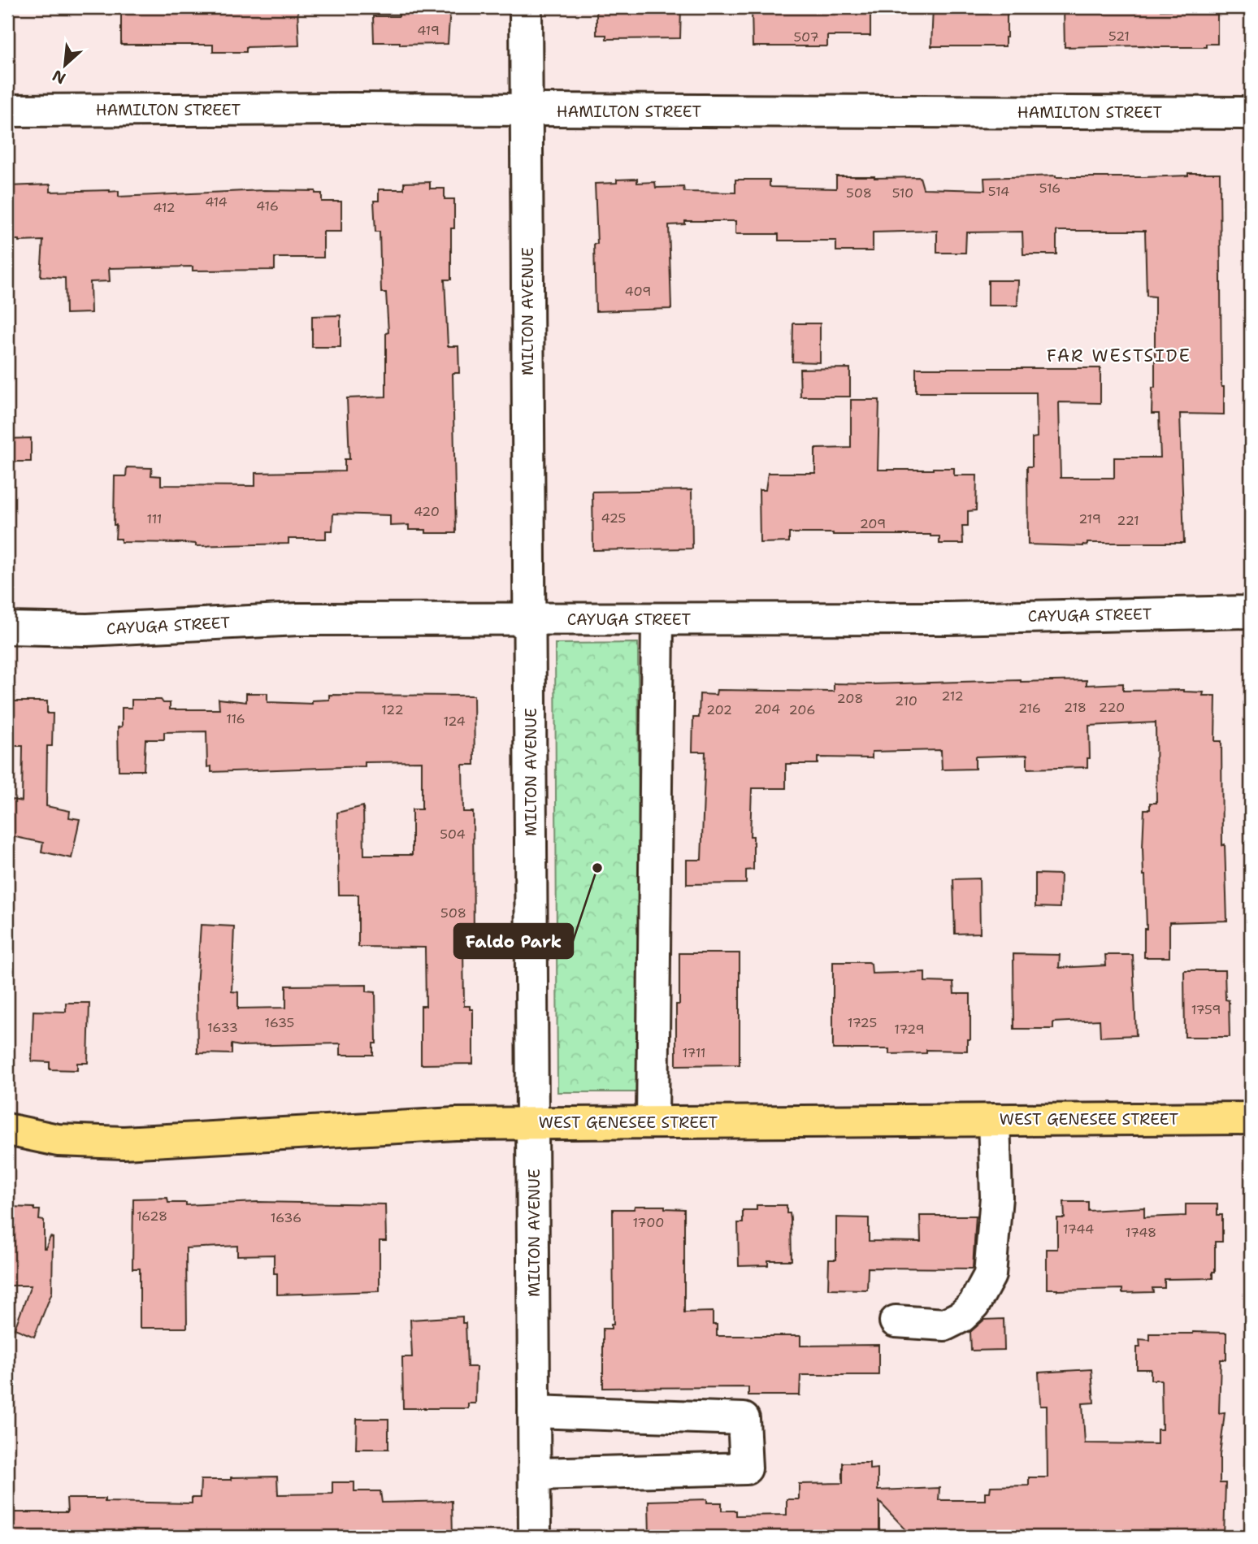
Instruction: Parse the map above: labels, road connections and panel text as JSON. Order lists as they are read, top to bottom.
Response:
{
  "streets": {
    "main road": ["WEST GENESEE STREET"],
    "street": ["HAMILTON STREET", "MILTON AVENUE", "CAYUGA STREET"]
  },
  "crossings": [
    ["HAMILTON STREET", "MILTON AVENUE"],
    ["MILTON AVENUE", "CAYUGA STREET"],
    ["MILTON AVENUE", "WEST GENESEE STREET"]
  ],
  "districts": ["FAR WESTSIDE"],
  "places": ["Faldo Park"],
  "house_numbers": [
    "419",
    "521",
    "507",
    "516",
    "514",
    "508",
    "510",
    "414",
    "416",
    "412",
    "409",
    "420",
    "425",
    "111",
    "219",
    "221",
    "209",
    "212",
    "208",
    "210",
    "218",
    "220",
    "216",
    "204",
    "122",
    "202",
    "206",
    "116",
    "124",
    "504",
    "508",
    "1759",
    "1635",
    "1725",
    "1633",
    "1729",
    "1711",
    "1628",
    "1636",
    "1700",
    "1744",
    "1748"
  ],
  "north": "bottom left"
}
